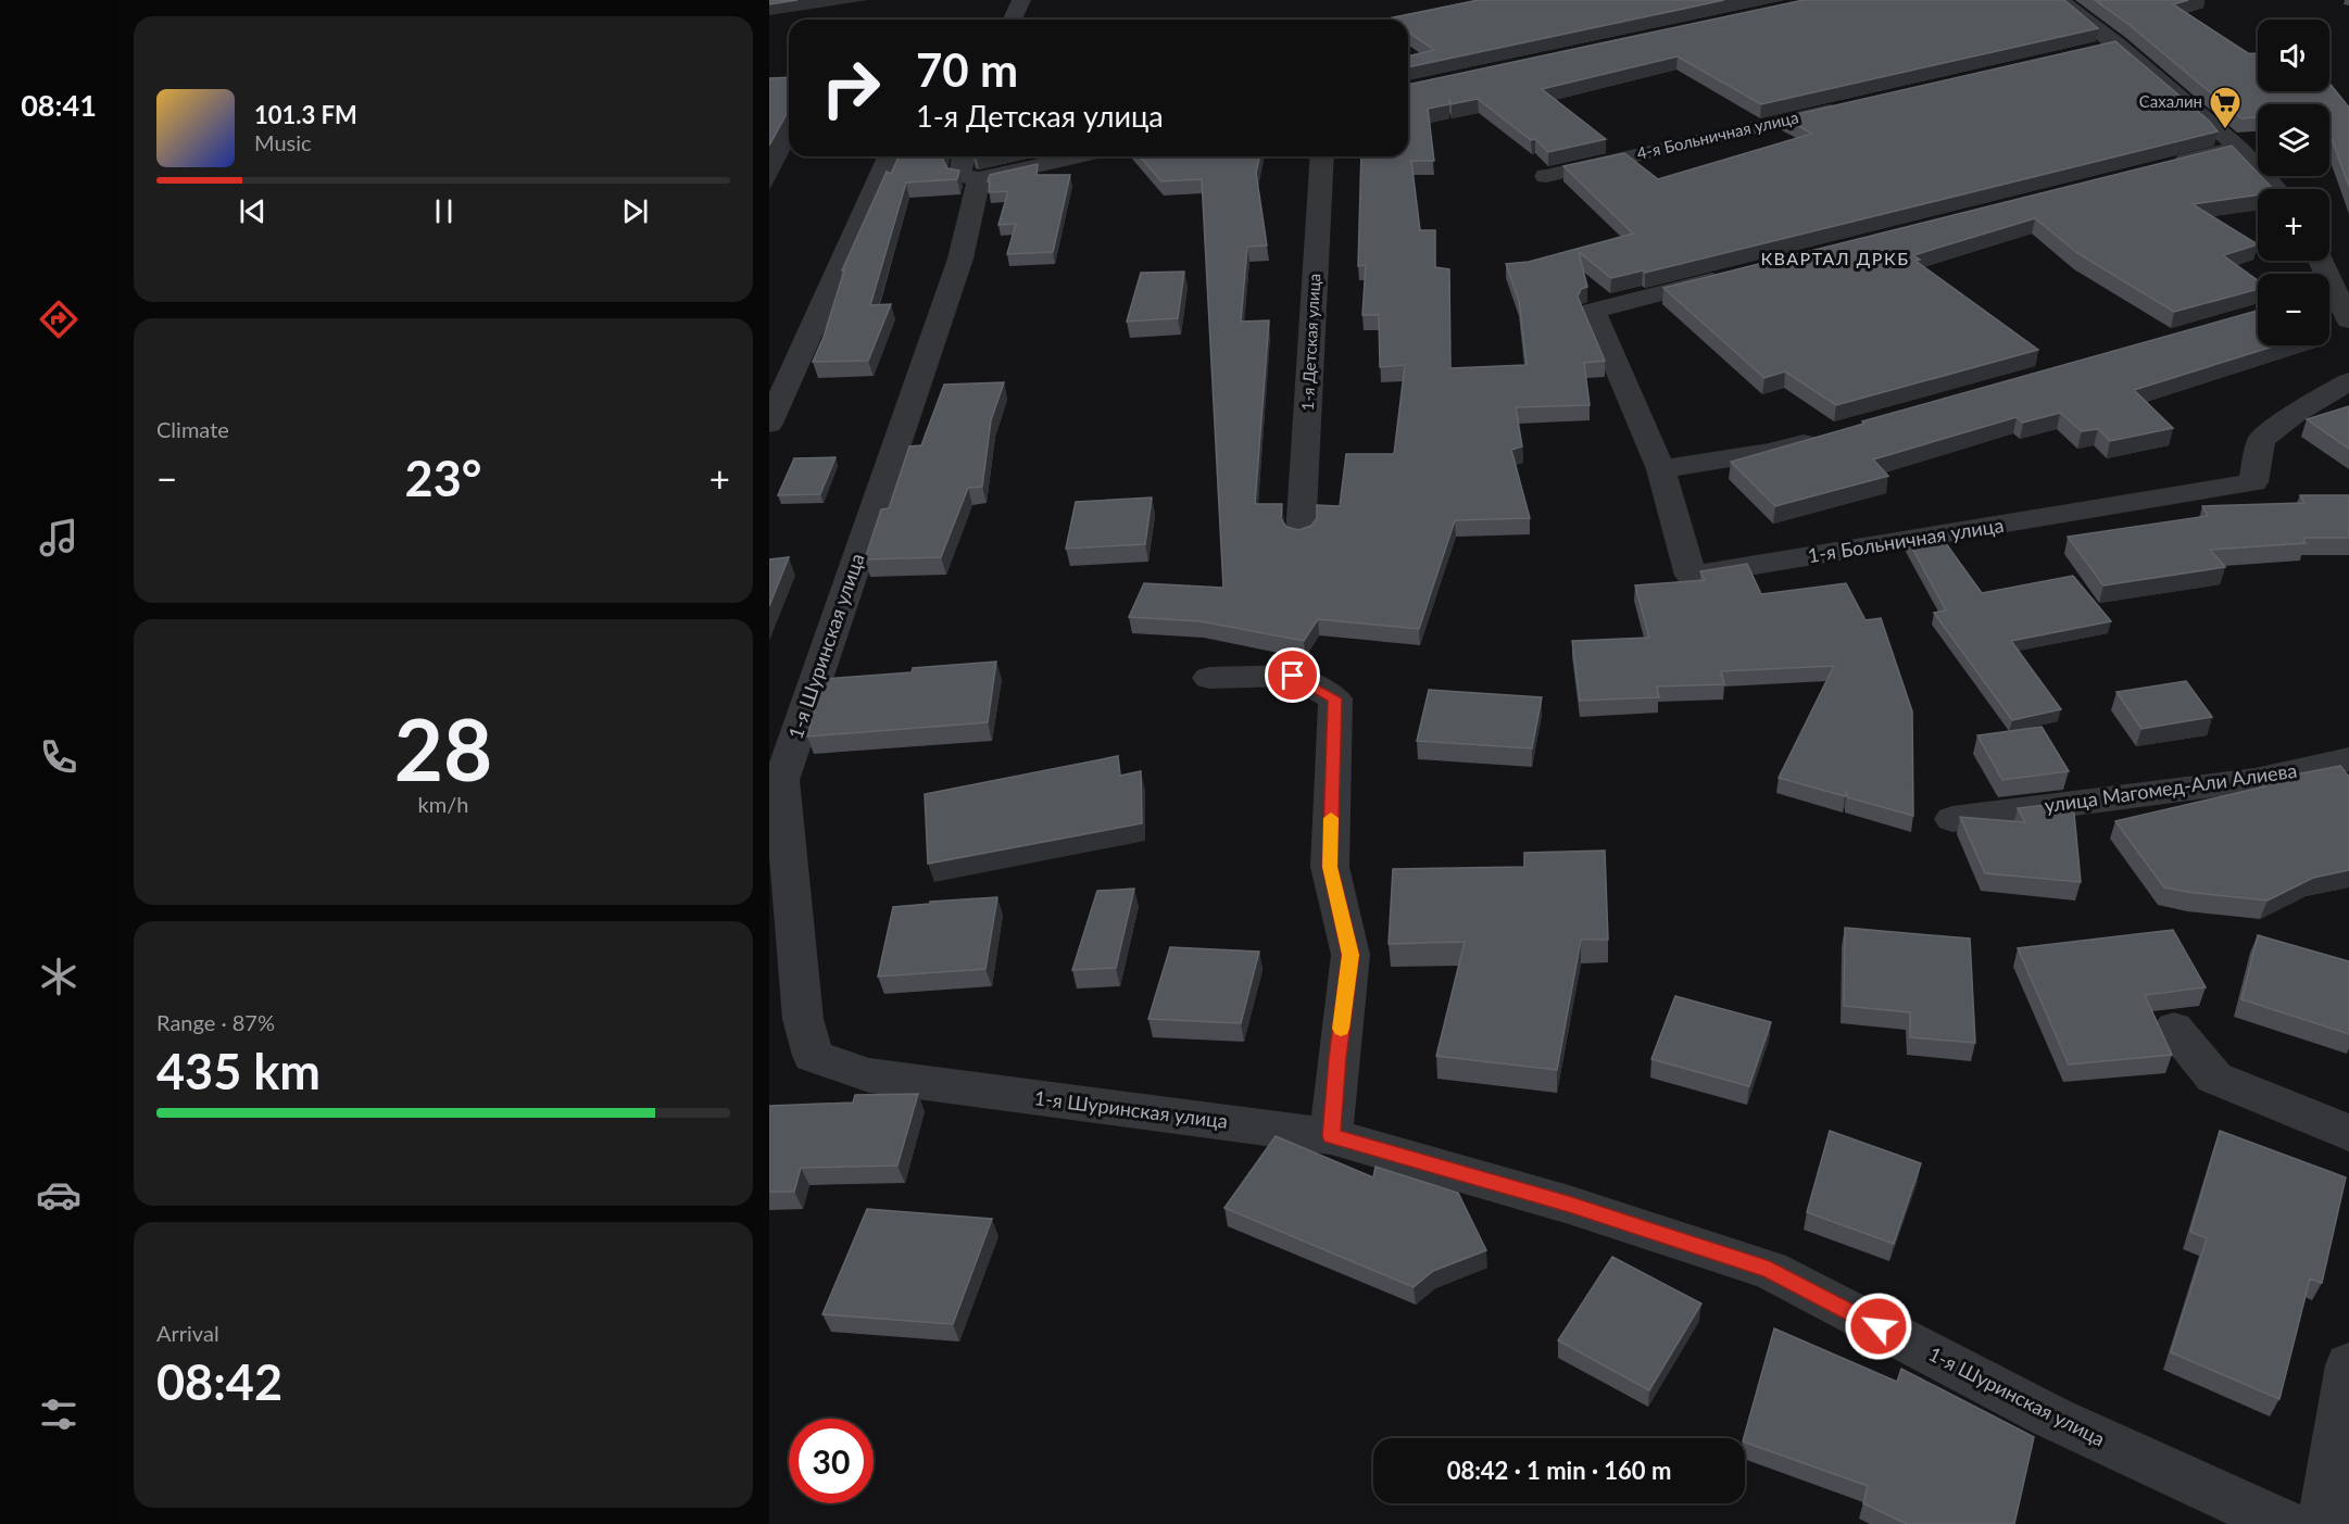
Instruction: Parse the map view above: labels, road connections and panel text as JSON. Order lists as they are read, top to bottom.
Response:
{
  "streets": {
    "street": [
      "4-я Больничная улица",
      "1-я Детская улица",
      "1-я Больничная улица",
      "1-я Шуринская улица",
      "улица Магомед-Али Алиева"
    ]
  },
  "districts": ["КВАРТАЛ ДРКБ"],
  "places": {
    "supermarket": ["Сахалин"]
  },
  "page": {
    "tabs": "08:41",
    "map_buttons": ["+", "−"],
    "turn": ["70 m", "1-я Детская улица"],
    "song": ["101.3 FM", "Music"],
    "tile": [
      "Climate",
      ["28", "km/h"],
      ["Range · 87%", "435 km"],
      ["Arrival", "08:42"]
    ],
    "heat": ["−", "23°", "+"],
    "limit": "30",
    "trip": "08:42 · 1 min · 160 m"
  }
}
